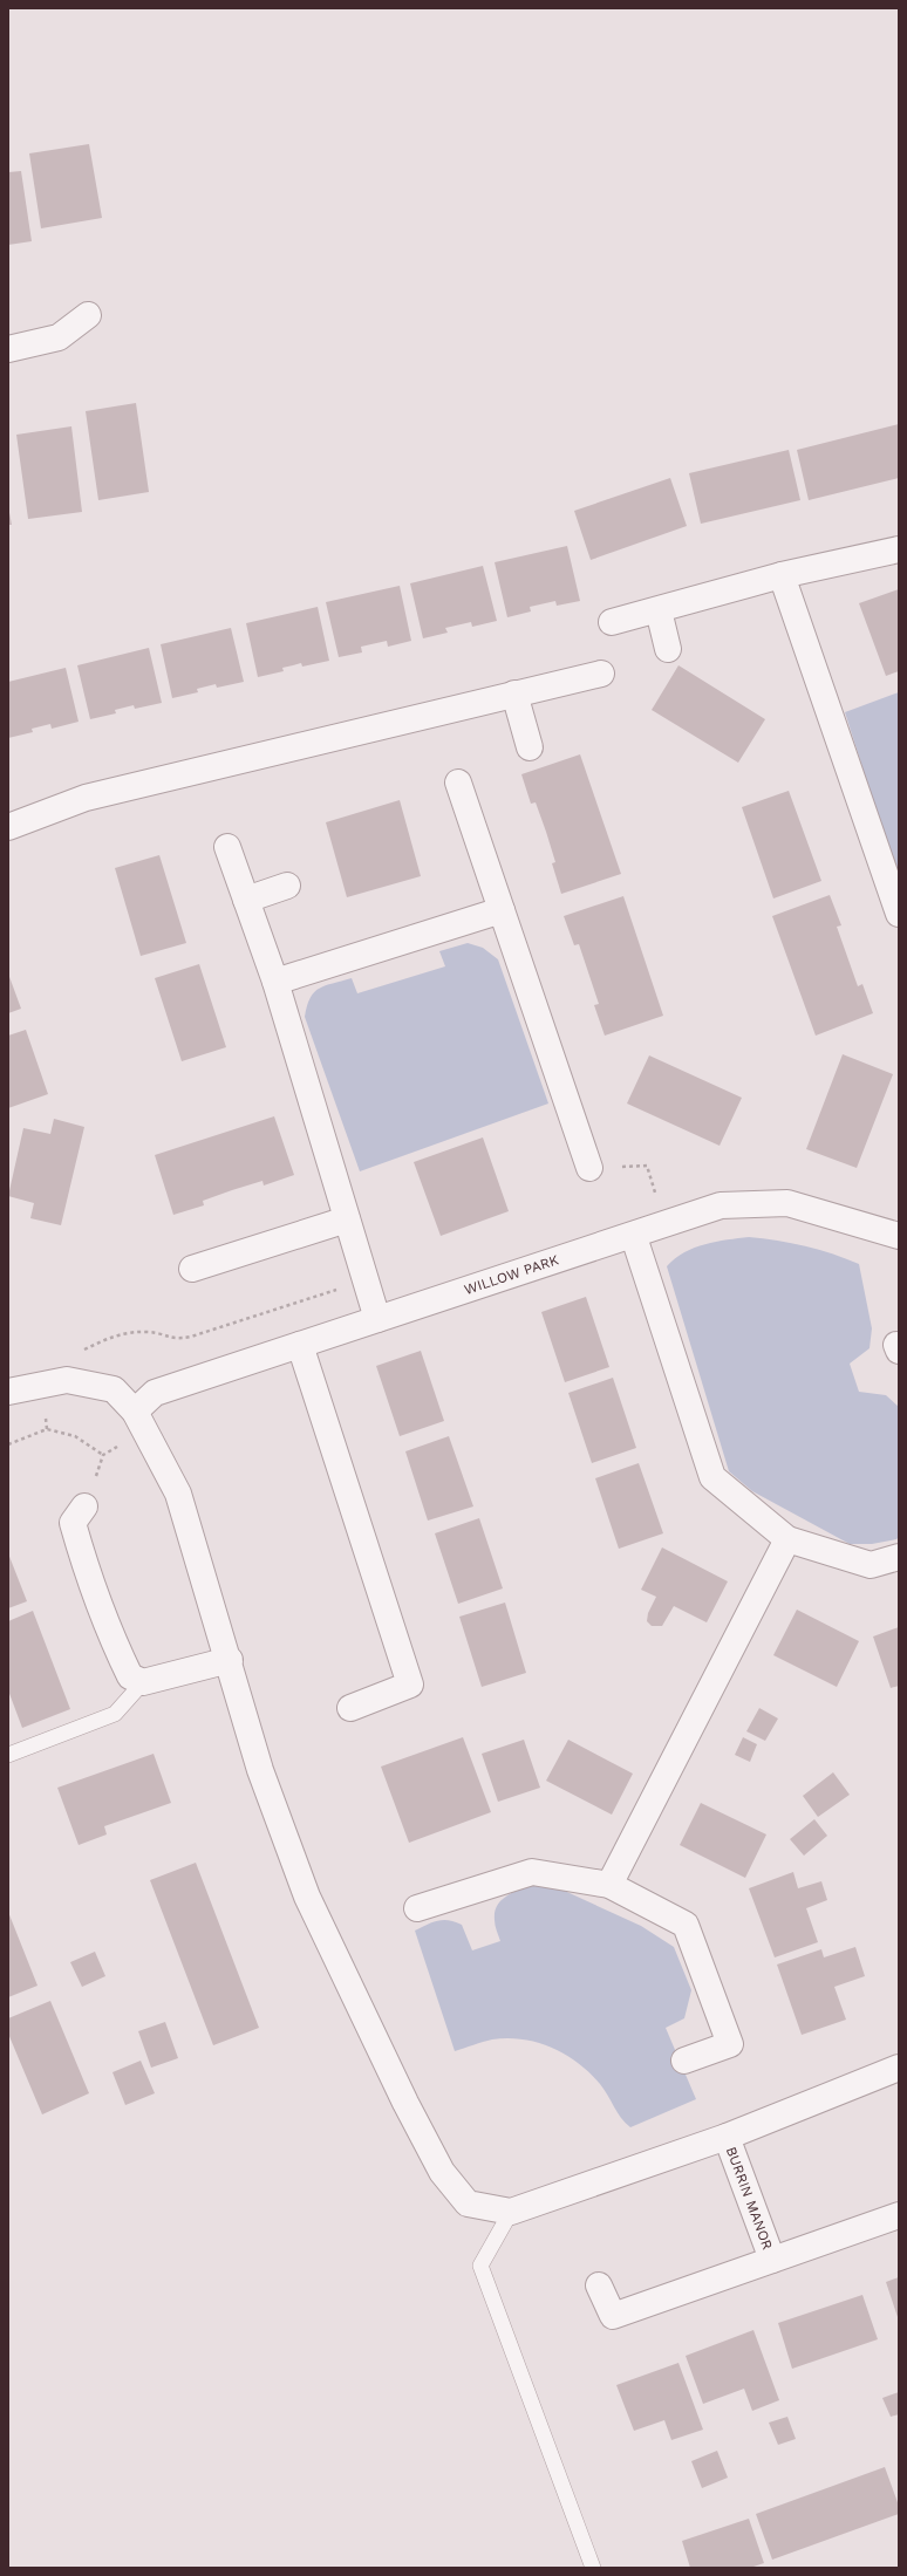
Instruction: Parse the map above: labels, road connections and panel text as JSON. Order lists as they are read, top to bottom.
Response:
{
  "streets": {
    "street": ["WILLOW PARK", "BURRIN MANOR"]
  }
}
